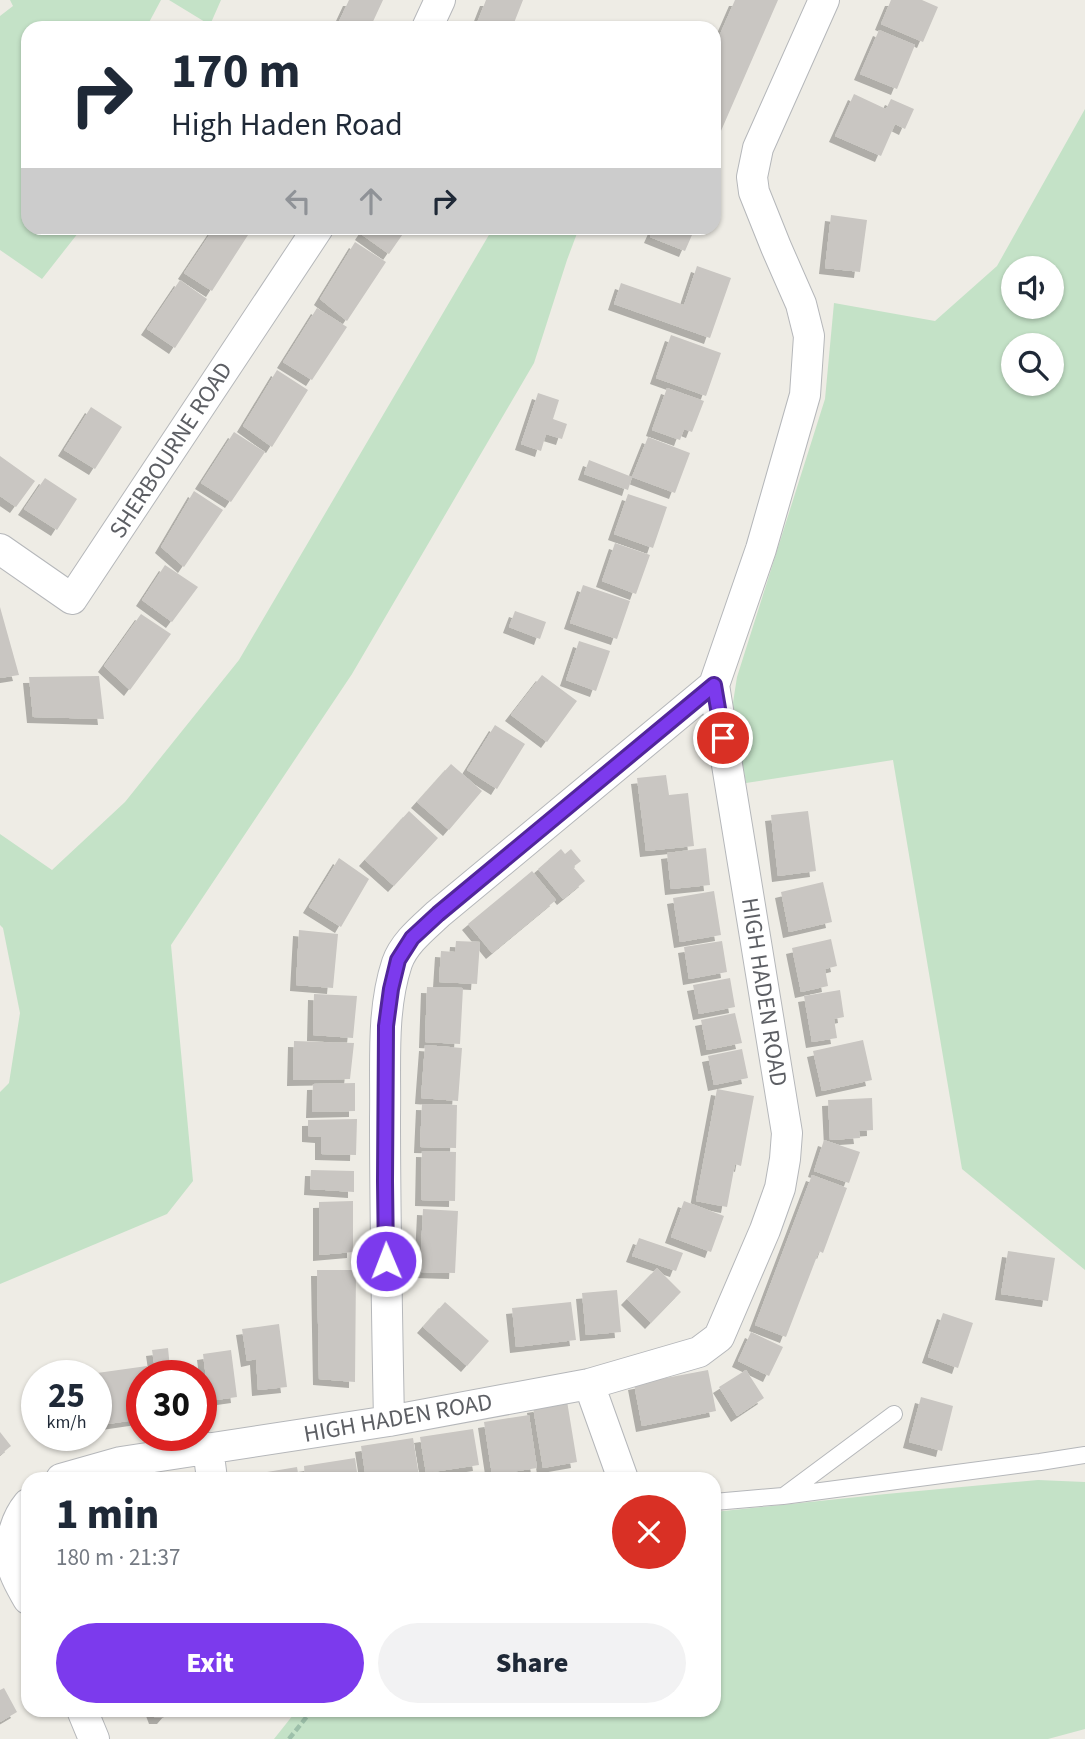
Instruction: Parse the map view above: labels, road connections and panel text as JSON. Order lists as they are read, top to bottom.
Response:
{
  "streets": {
    "street": ["SHERBOURNE ROAD", "HIGH HADEN ROAD"]
  },
  "page": {
    "turn": ["170 m", "High Haden Road"],
    "speed": "25 km/h",
    "limit": "30",
    "heading": ["1 min", "180 m · 21:37"],
    "buttons": ["Exit", "Share"]
  }
}
